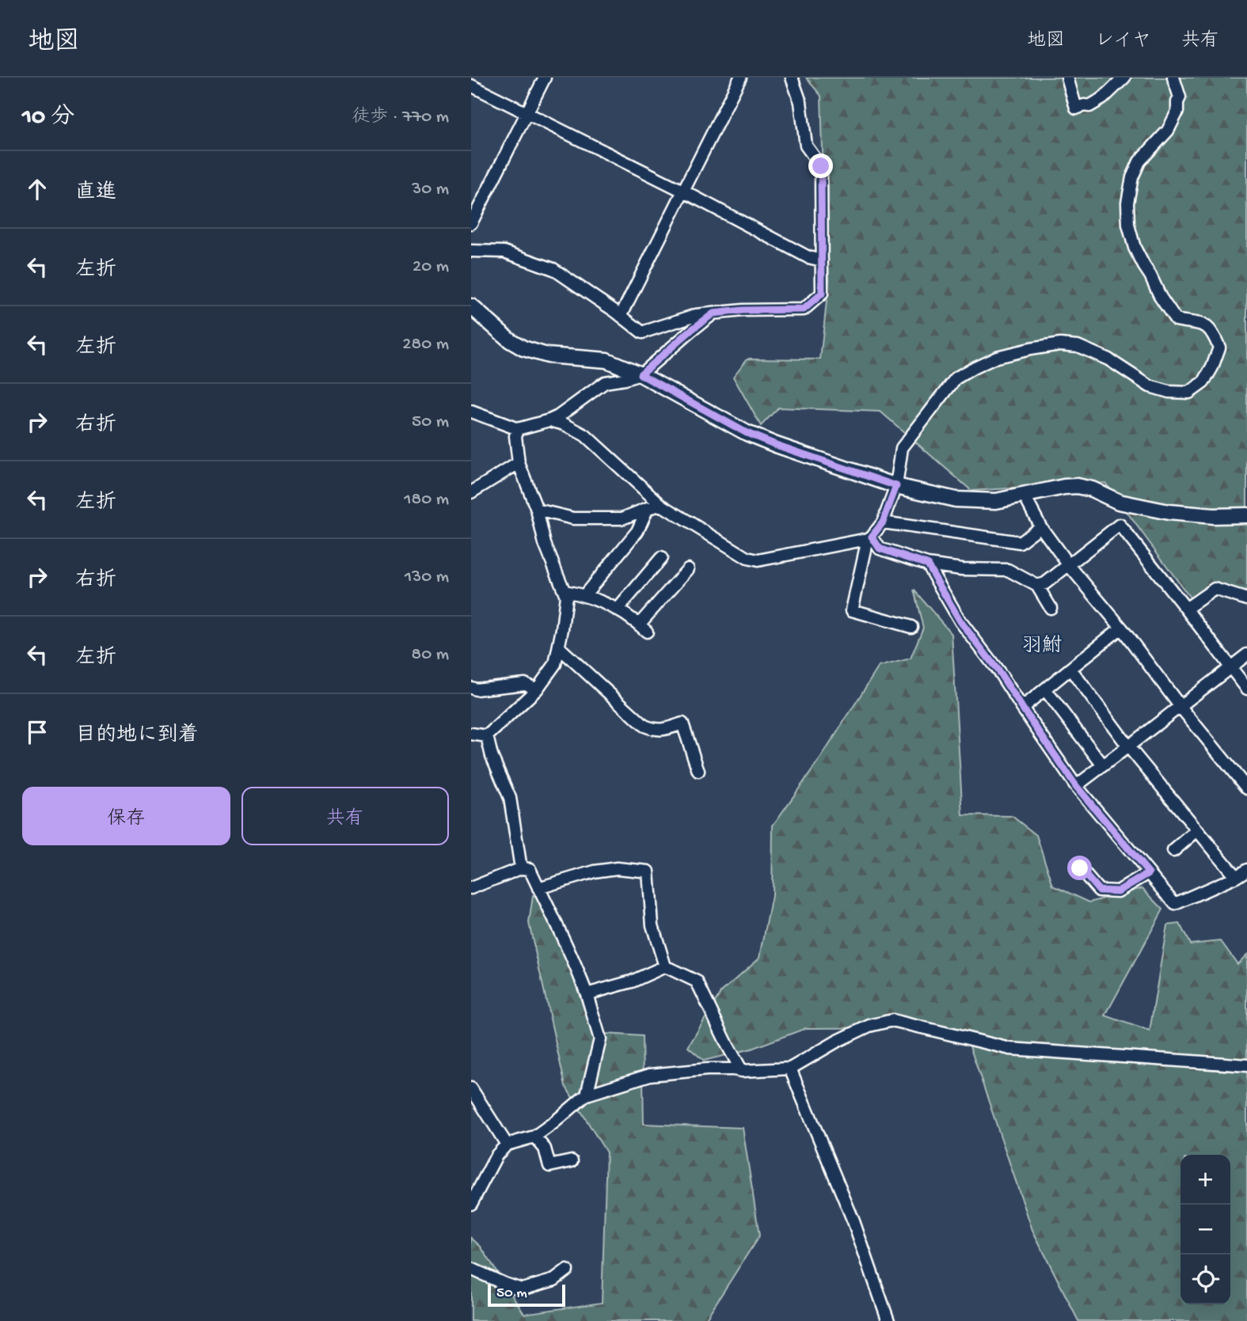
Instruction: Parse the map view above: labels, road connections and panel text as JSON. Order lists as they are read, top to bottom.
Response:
{
  "districts": ["羽鮒"],
  "scale_bar": "50 m",
  "page": {
    "header": "地図",
    "nav": ["地図", "レイヤ", "共有"],
    "heading": ["10 分", "徒歩 · 770 m"],
    "list": [
      ["直進", "30 m"],
      ["左折", "20 m"],
      ["左折", "280 m"],
      ["右折", "50 m"],
      ["左折", "180 m"],
      ["右折", "130 m"],
      ["左折", "80 m"],
      "目的地に到着"
    ],
    "buttons": ["保存", "共有"],
    "map_buttons": ["+", "−"],
    "scale": "50 m"
  }
}
